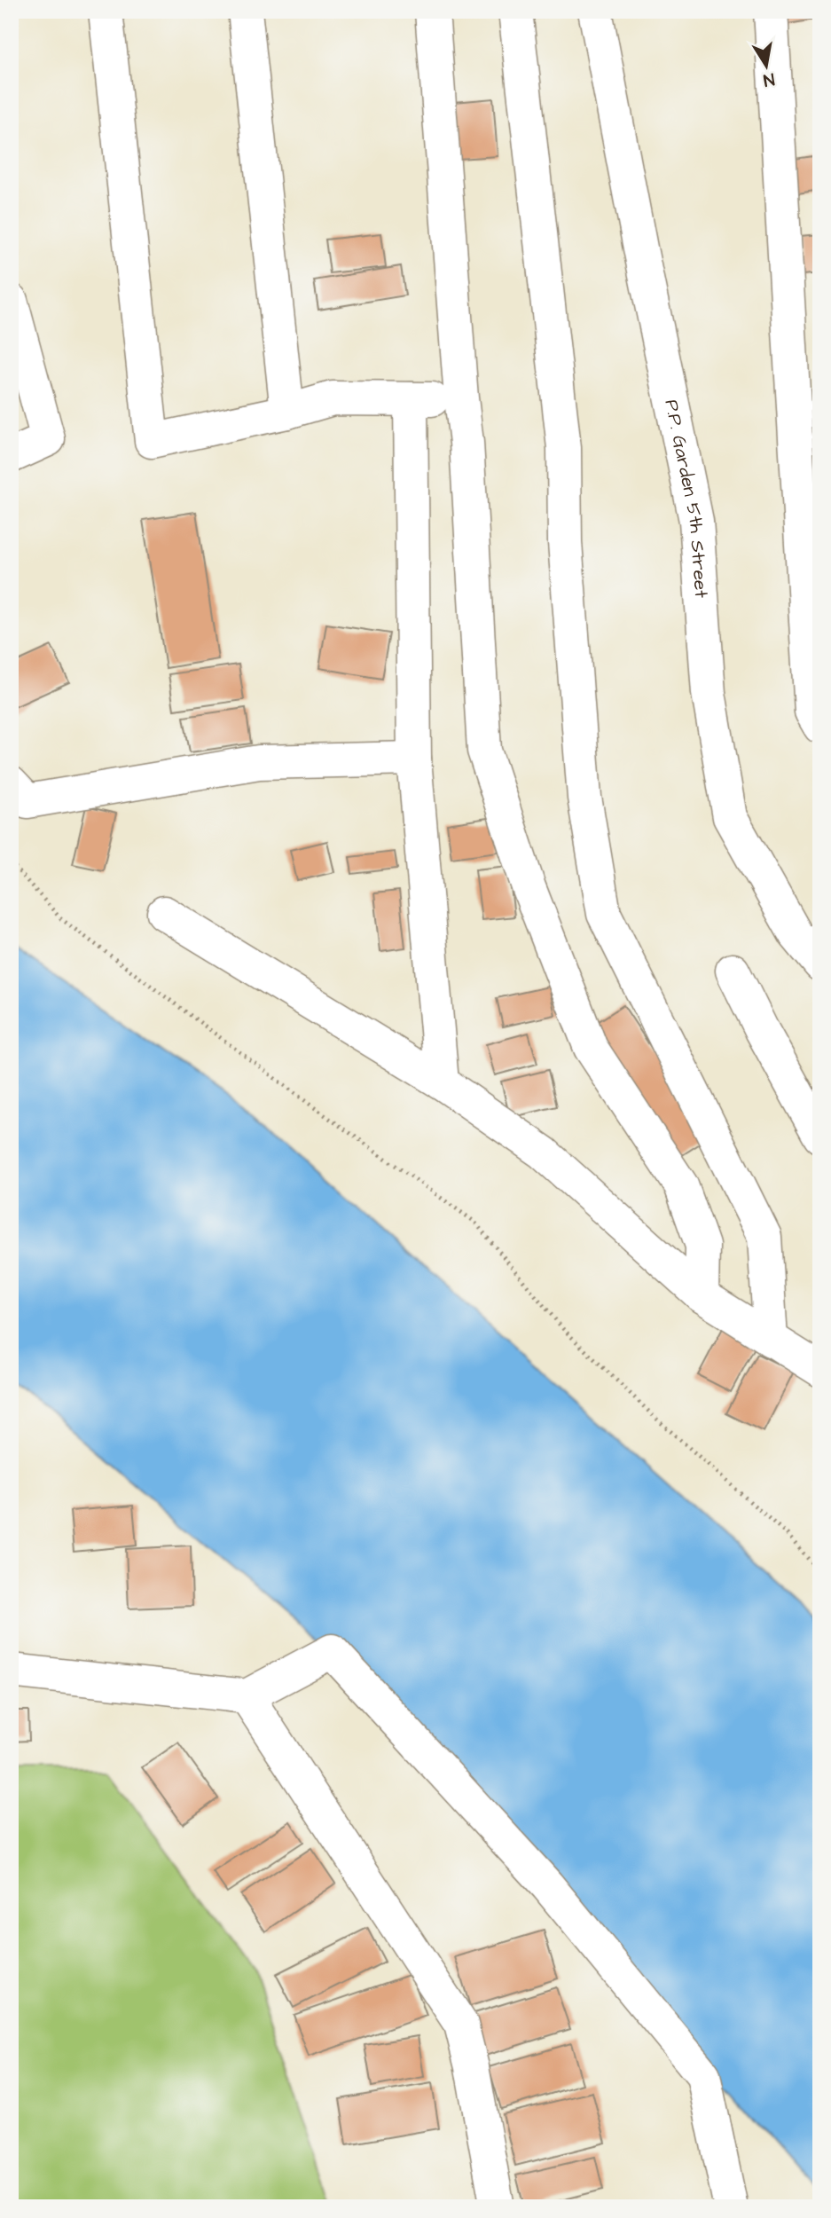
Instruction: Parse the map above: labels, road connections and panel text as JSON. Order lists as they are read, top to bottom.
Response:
{
  "streets": {
    "street": ["P.P. Garden 5th Street"]
  },
  "north": "bottom"
}
